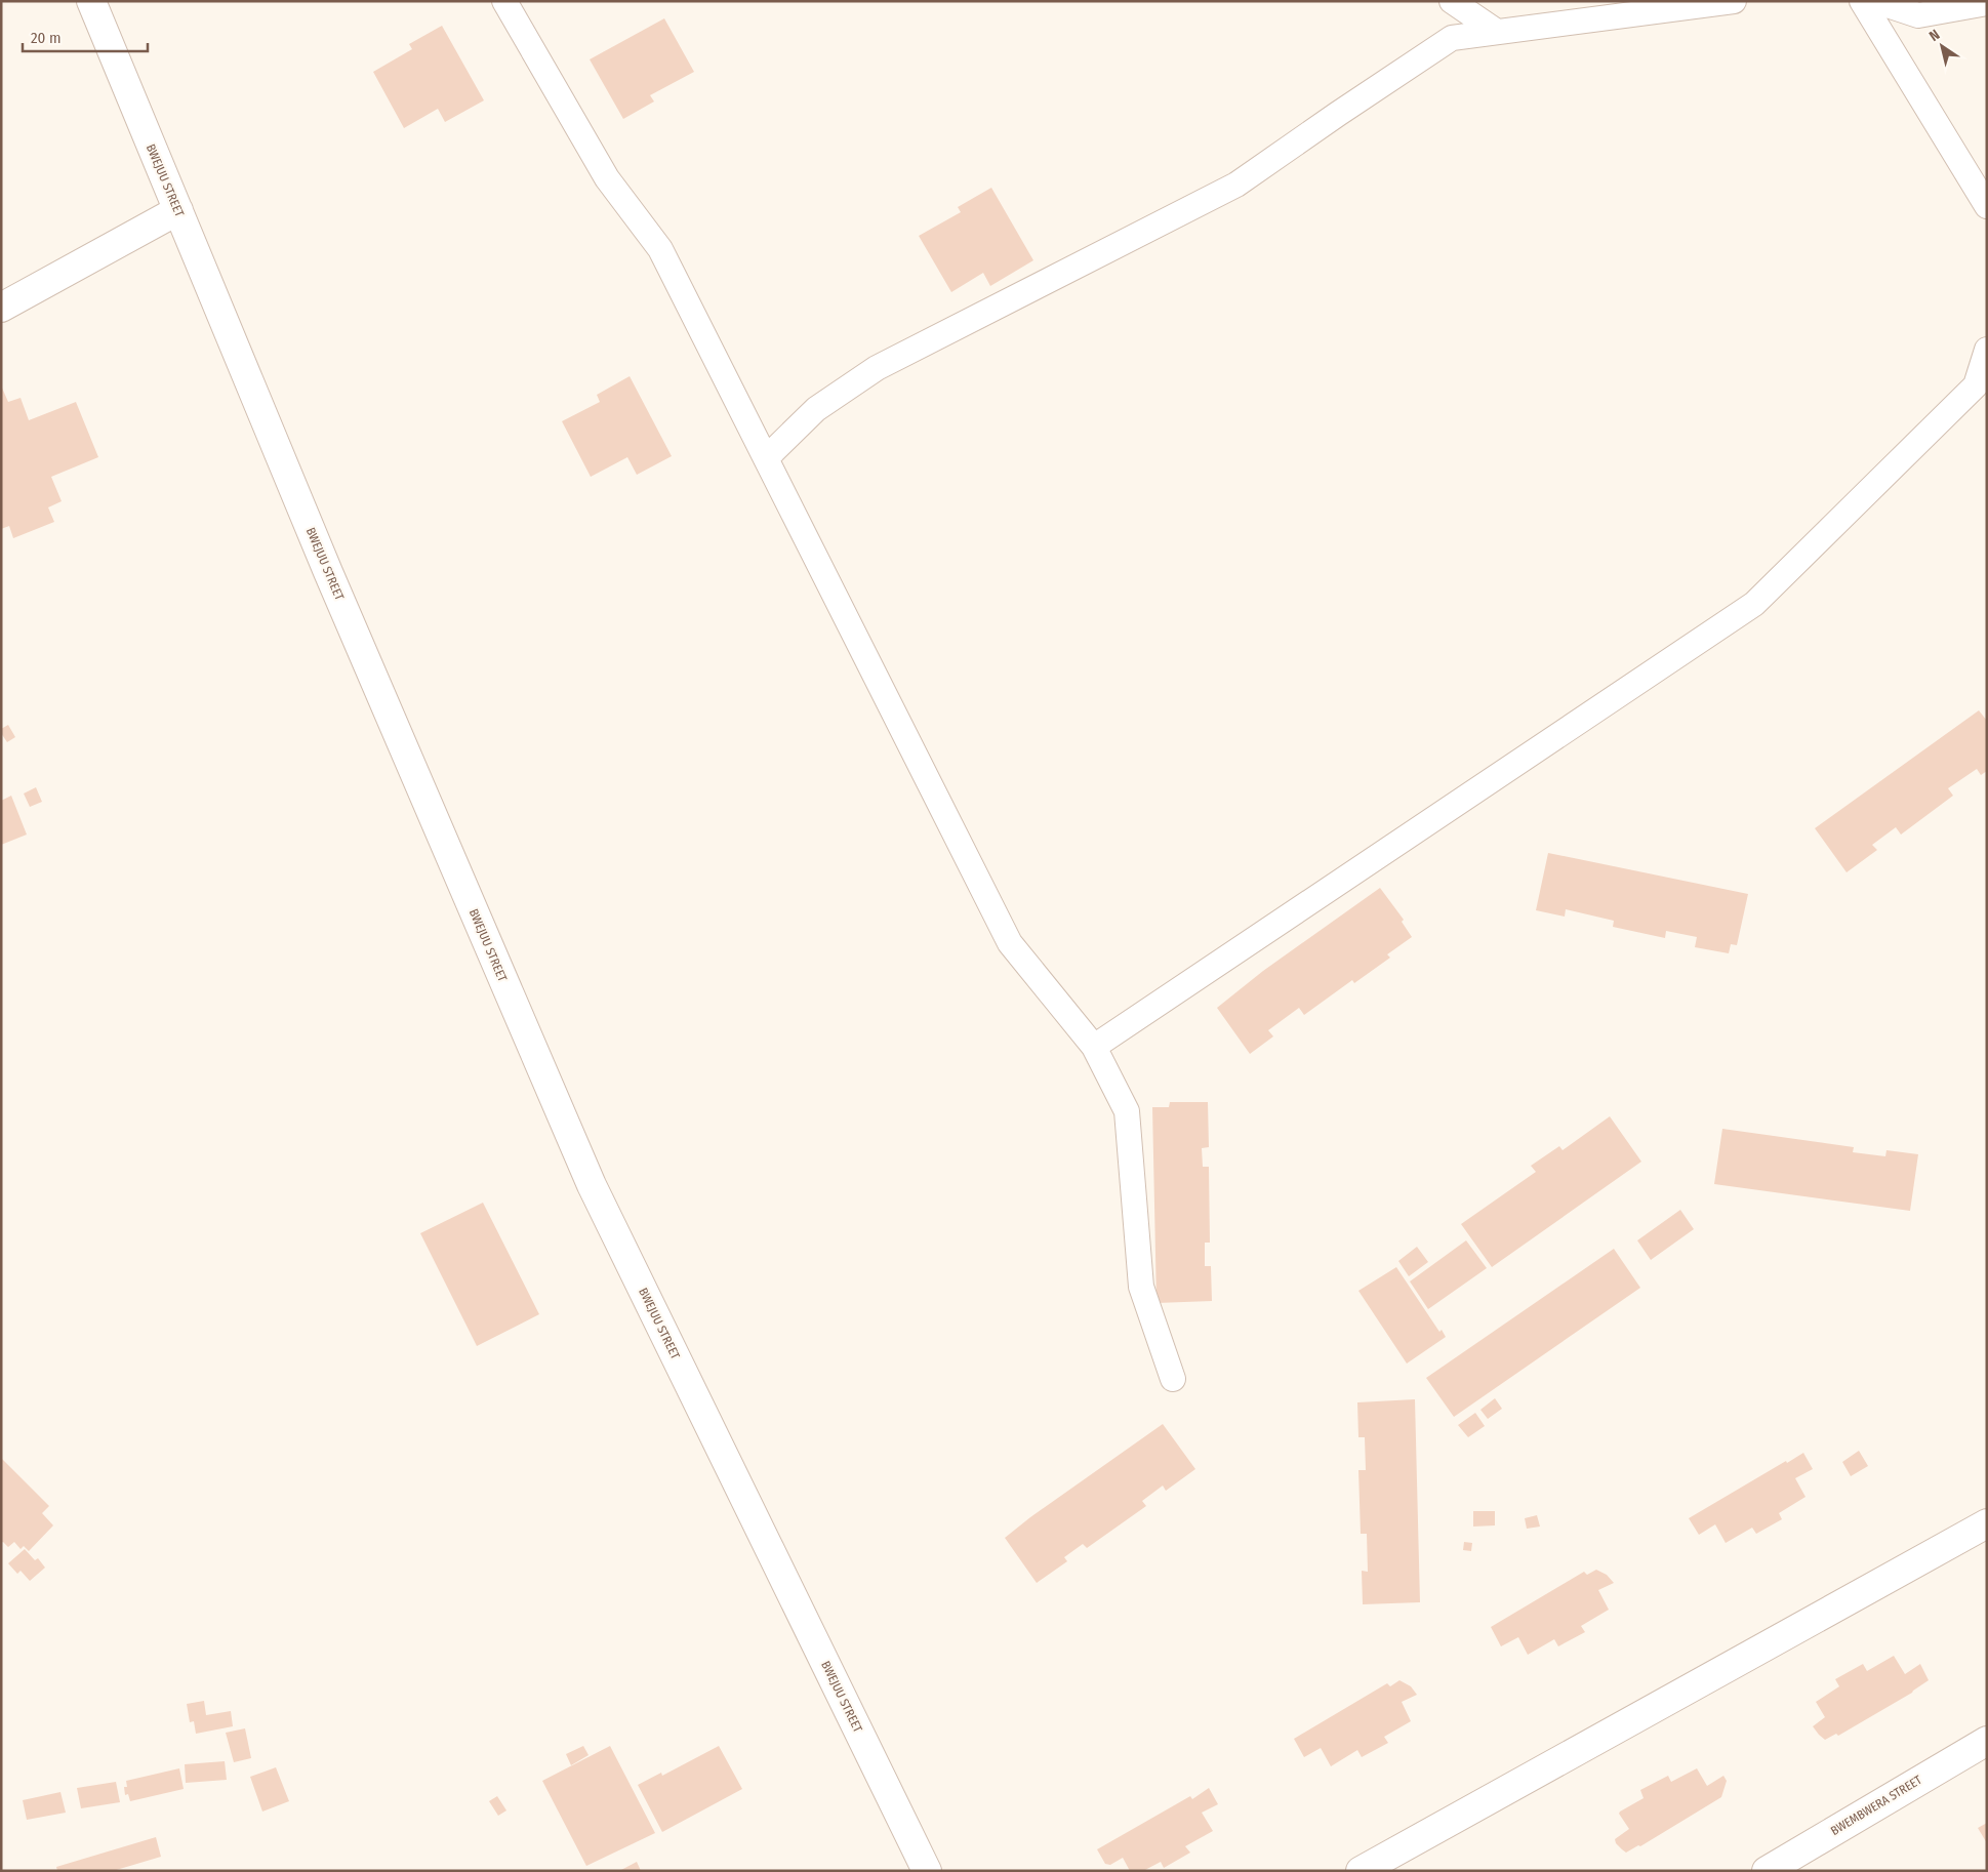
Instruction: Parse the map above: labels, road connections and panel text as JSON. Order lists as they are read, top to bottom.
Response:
{
  "streets": {
    "street": ["BWEJUU STREET", "BWEMBWERA STREET"]
  },
  "scale_bar": "20 m",
  "north": "top left"
}
